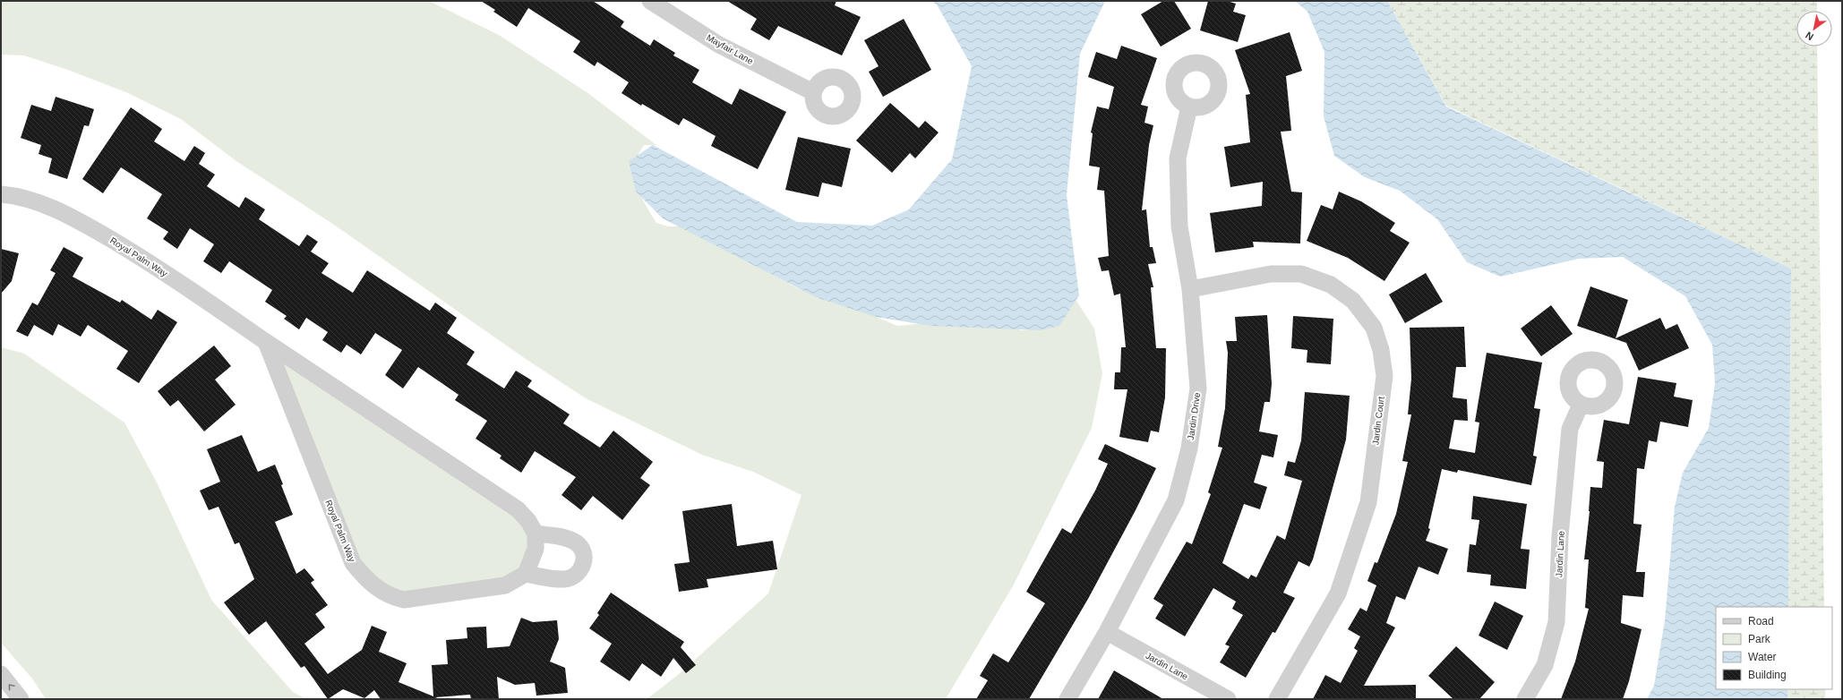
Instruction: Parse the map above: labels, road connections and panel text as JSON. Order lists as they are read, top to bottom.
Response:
{
  "streets": {
    "street": [
      "Mayfair Lane",
      "Royal Palm Way",
      "Jardin Drive",
      "Jardin Court",
      "Jardin Lane"
    ]
  },
  "crossings": [
    ["Jardin Drive", "Jardin Court"],
    ["Jardin Drive", "Jardin Lane"]
  ],
  "legend": [
    "Road",
    "Park",
    "Water",
    "Building"
  ],
  "north": "bottom left"
}
